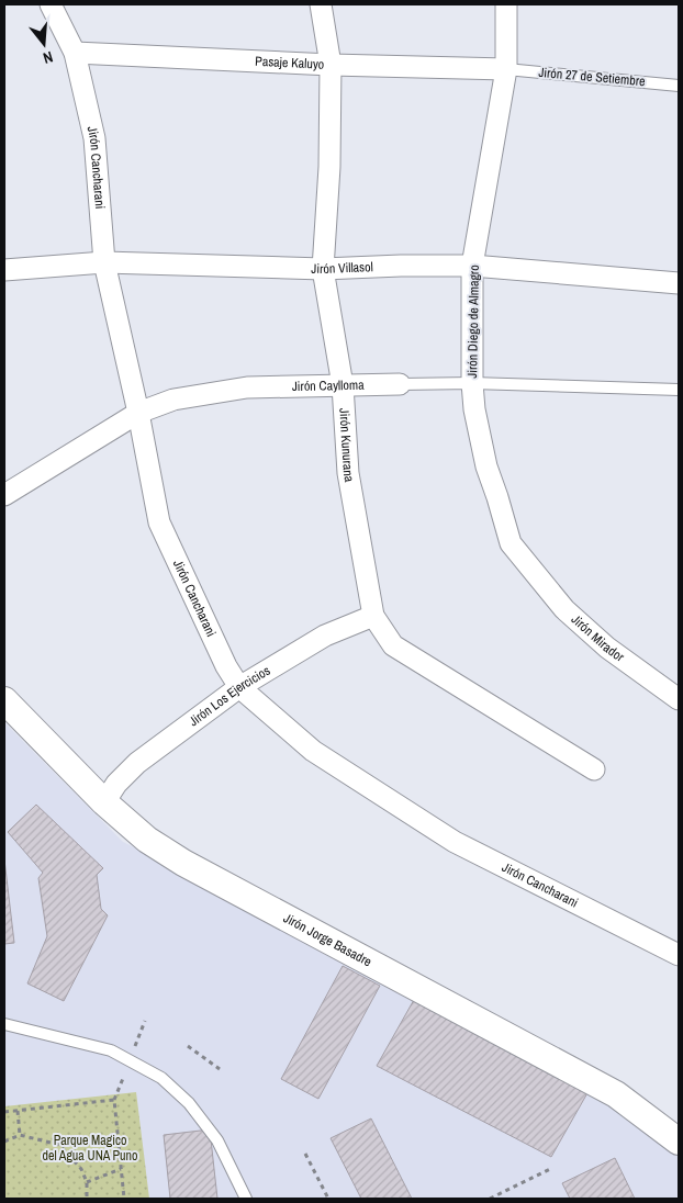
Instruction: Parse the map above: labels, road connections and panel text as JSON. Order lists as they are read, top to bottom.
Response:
{
  "streets": {
    "street": [
      "Pasaje Kaluyo",
      "Jirón Cancharani",
      "Jirón Villasol",
      "Jirón Diego de Almagro",
      "Jirón Caylloma",
      "Jirón Kunurana",
      "Jirón Mirador",
      "Jirón Los Ejercicios",
      "Jirón Jorge Basadre"
    ],
    "lane": ["Jirón 27 de Setiembre"]
  },
  "crossings": [
    ["Pasaje Kaluyo", "Jirón 27 de Setiembre"],
    ["Pasaje Kaluyo", "Jirón Cancharani"],
    ["Pasaje Kaluyo", "Jirón Diego de Almagro"],
    ["Pasaje Kaluyo", "Jirón Kunurana"],
    ["Jirón 27 de Setiembre", "Jirón Diego de Almagro"],
    ["Jirón Cancharani", "Jirón Villasol"],
    ["Jirón Cancharani", "Jirón Caylloma"],
    ["Jirón Cancharani", "Jirón Los Ejercicios"],
    ["Jirón Villasol", "Jirón Diego de Almagro"],
    ["Jirón Villasol", "Jirón Kunurana"],
    ["Jirón Diego de Almagro", "Jirón Caylloma"],
    ["Jirón Diego de Almagro", "Jirón Mirador"],
    ["Jirón Caylloma", "Jirón Kunurana"],
    ["Jirón Kunurana", "Jirón Los Ejercicios"],
    ["Jirón Los Ejercicios", "Jirón Jorge Basadre"]
  ],
  "parks": ["Parque Magico del Agua UNA Puno"],
  "north": "bottom"
}
